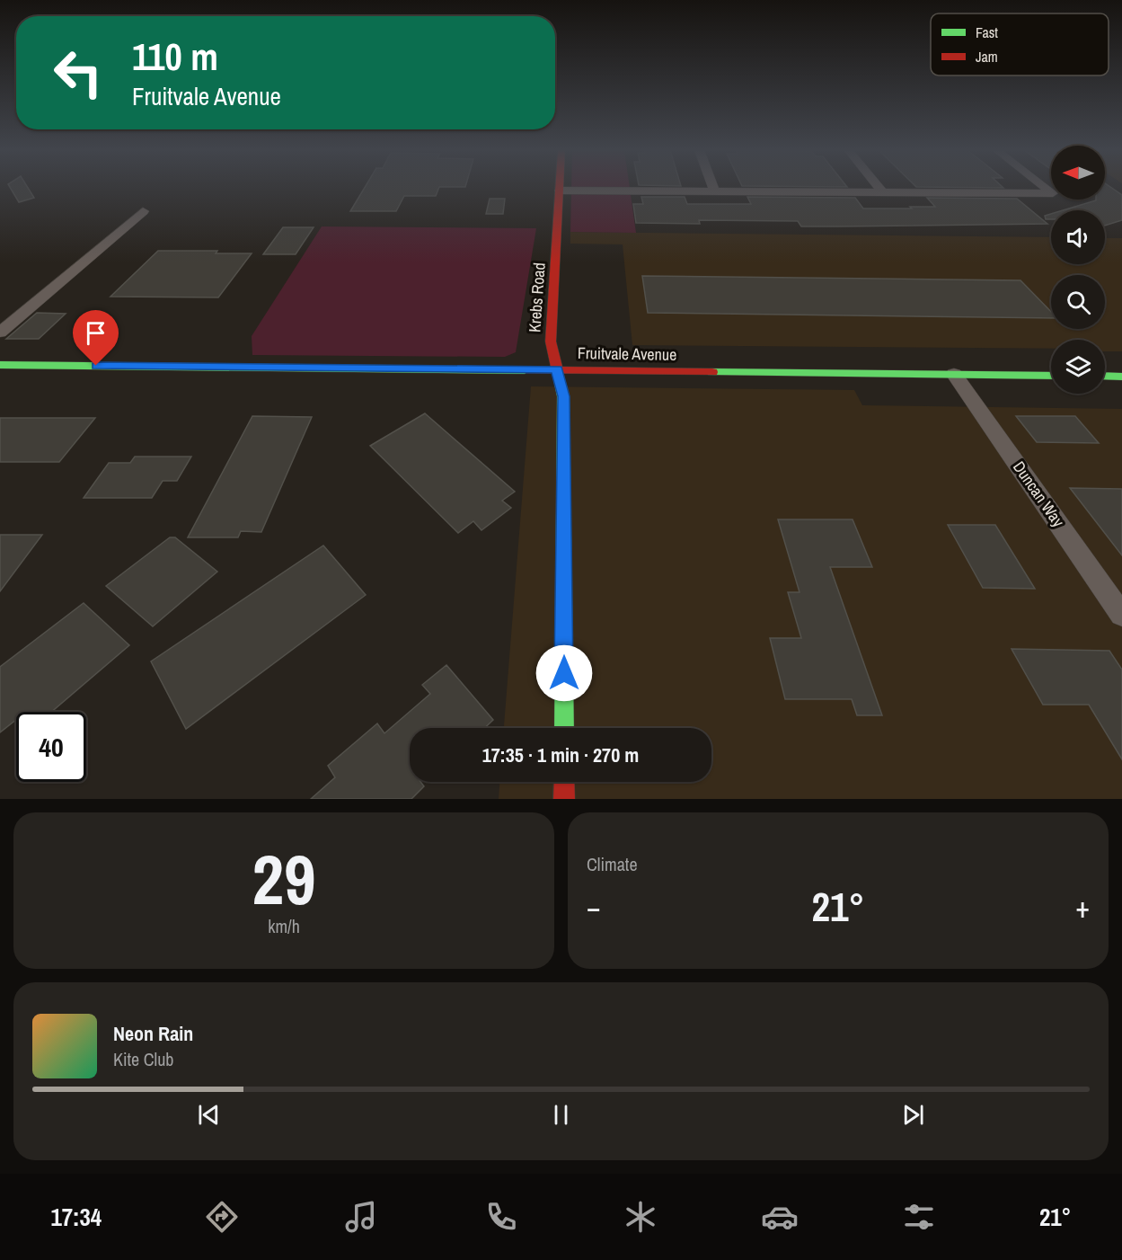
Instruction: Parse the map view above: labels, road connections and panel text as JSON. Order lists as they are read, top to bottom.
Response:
{
  "streets": {
    "main road": ["Krebs Road", "Fruitvale Avenue"],
    "street": ["Duncan Way"]
  },
  "crossings": [
    ["Krebs Road", "Fruitvale Avenue"],
    ["Fruitvale Avenue", "Duncan Way"]
  ],
  "legend": ["Fast", "Jam"],
  "north": "left",
  "page": {
    "turn": ["110 m", "Fruitvale Avenue"],
    "limit": "40",
    "trip": "17:35 · 1 min · 270 m",
    "tile": [
      ["29", "km/h"],
      "Climate"
    ],
    "heat": ["−", "21°", "+"],
    "song": ["Neon Rain", "Kite Club"],
    "tabs": ["17:34", "21°"]
  }
}
